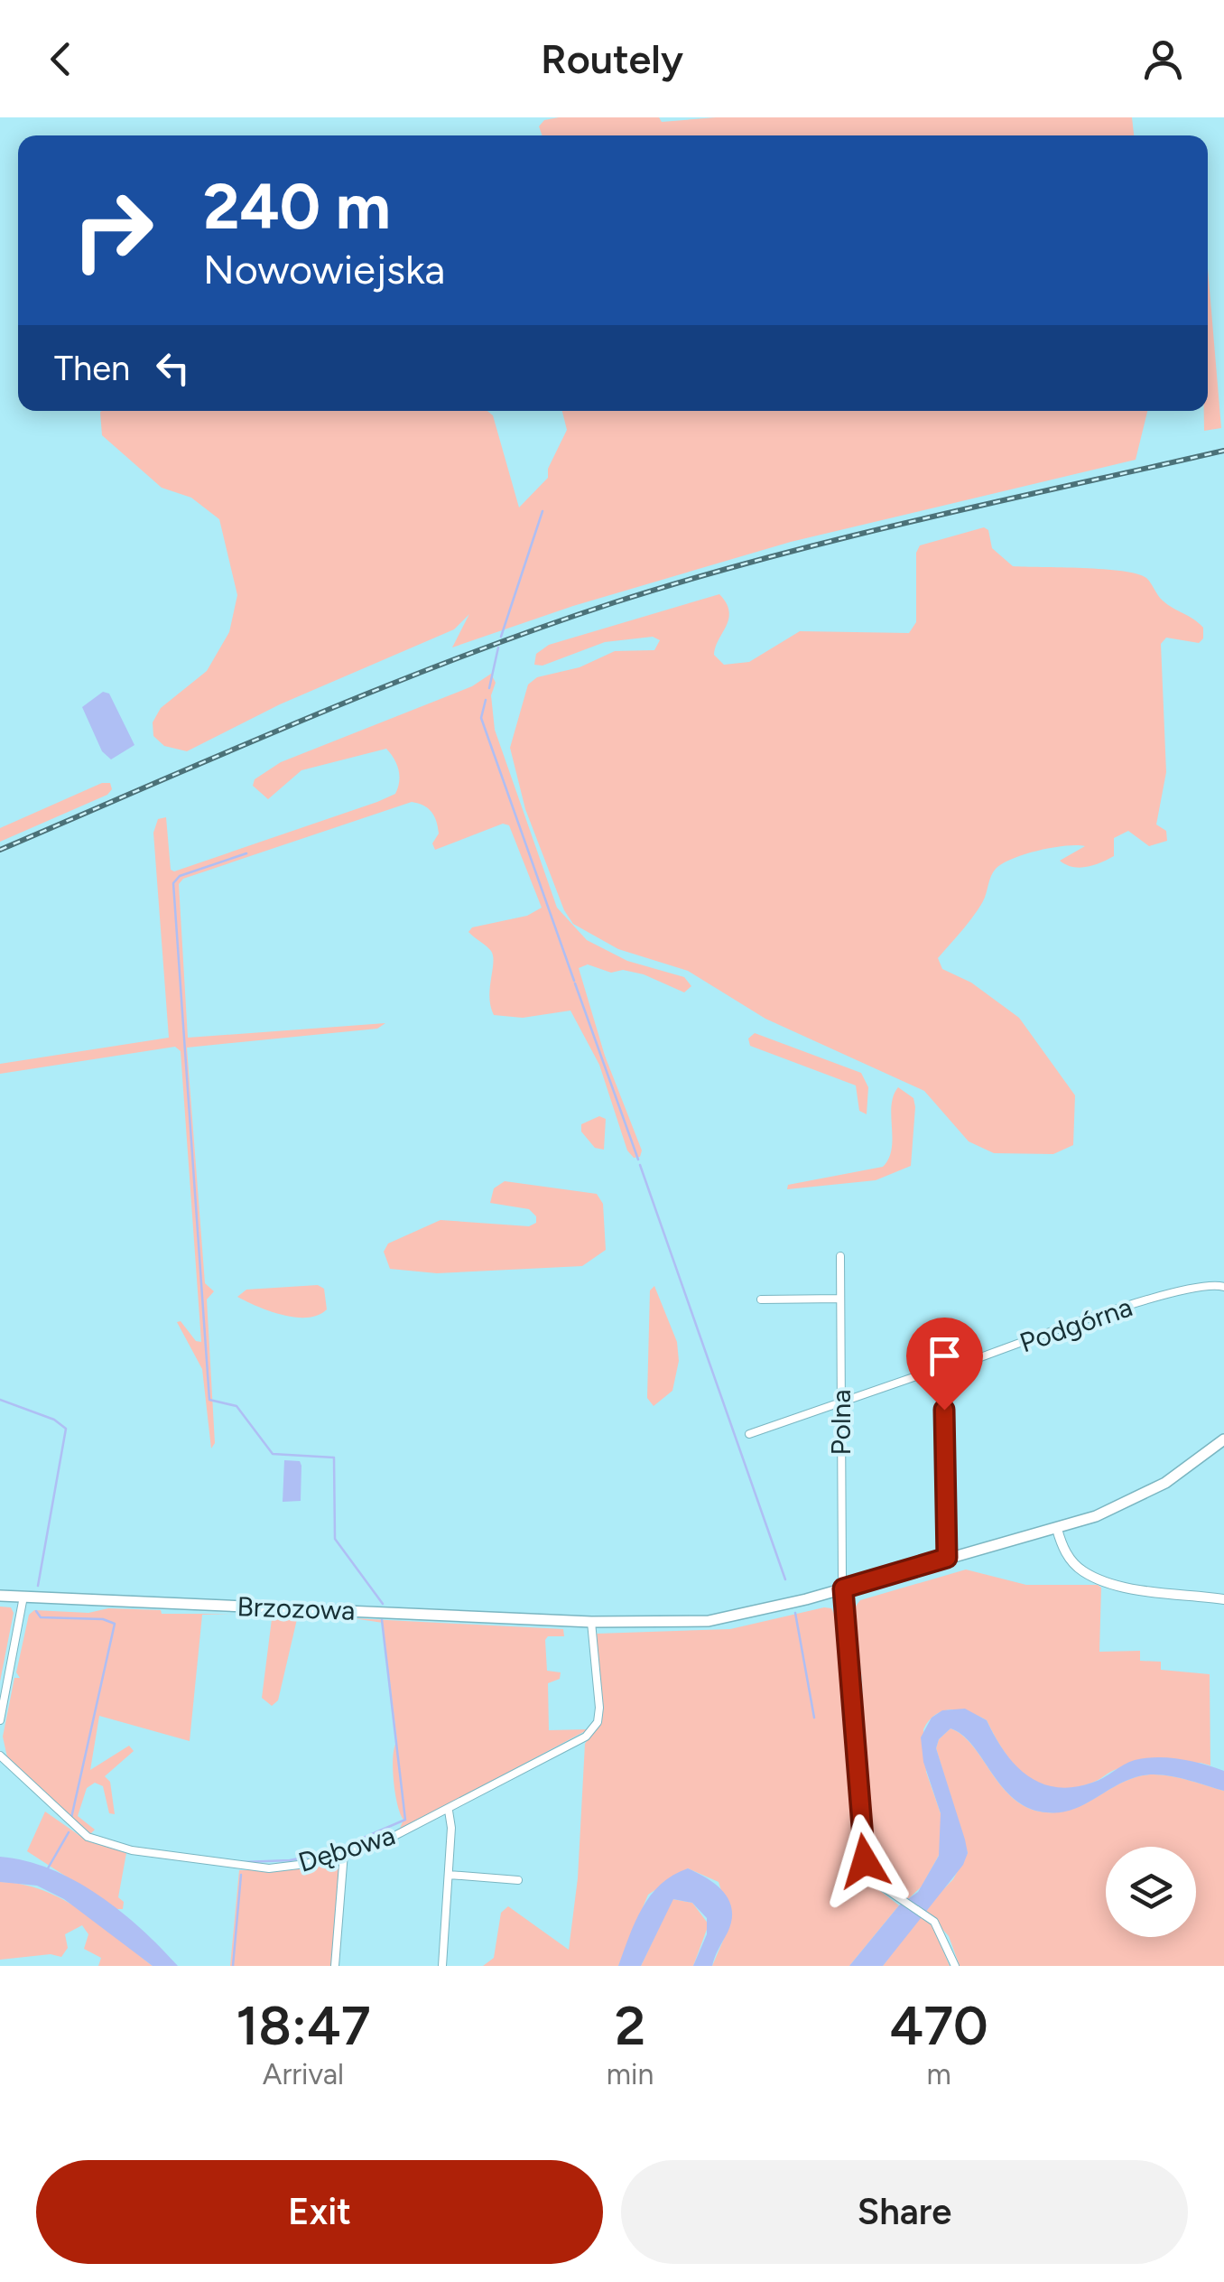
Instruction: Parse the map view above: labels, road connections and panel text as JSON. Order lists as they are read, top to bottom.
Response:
{
  "streets": {
    "main road": ["Brzozowa"],
    "street": ["Podgórna", "Polna", "Dębowa"]
  },
  "crossings": [
    ["Podgórna", "Polna"],
    ["Polna", "Brzozowa"],
    ["Brzozowa", "Dębowa"]
  ],
  "page": {
    "header": "Routely",
    "turn": ["240 m", "Nowowiejska"],
    "then": "Then",
    "eta": [
      "18:47",
      "Arrival",
      "2",
      "min",
      "470",
      "m"
    ],
    "buttons": ["Exit", "Share"]
  }
}
